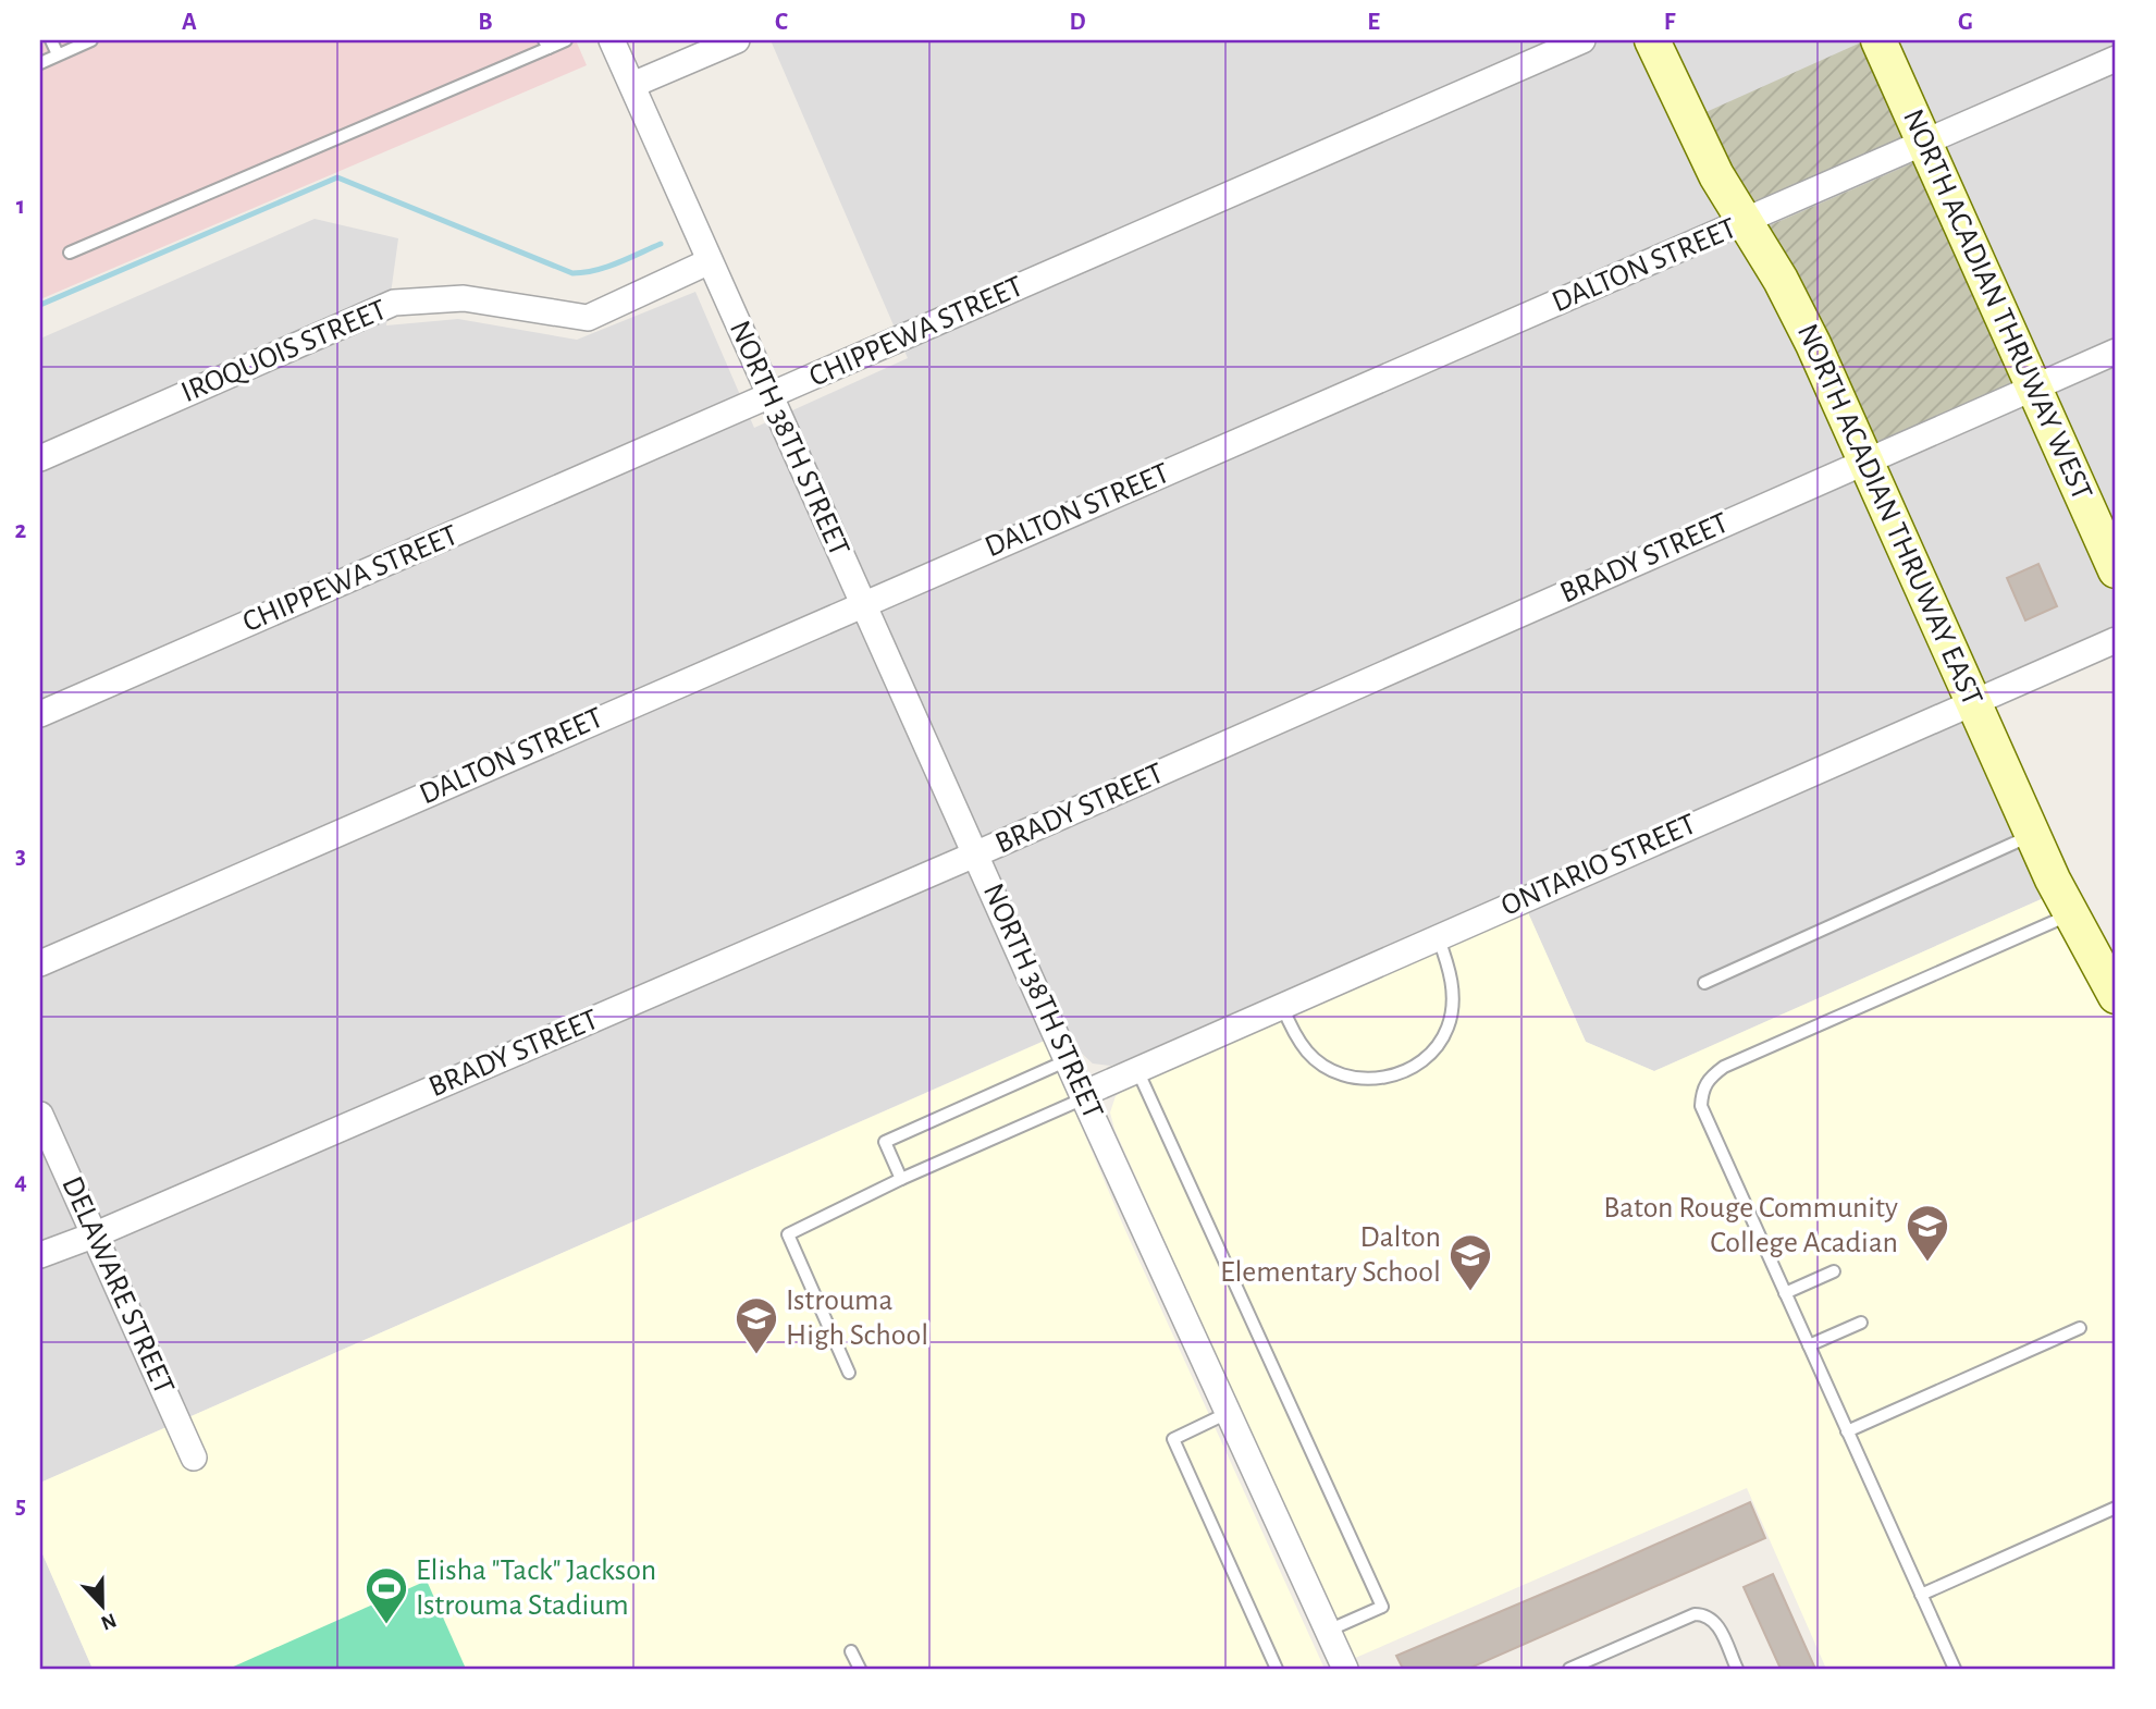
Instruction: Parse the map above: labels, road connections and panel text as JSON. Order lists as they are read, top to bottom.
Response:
{
  "streets": {
    "street": [
      "DALTON STREET",
      "NORTH ACADIAN THRUWAY WEST",
      "CHIPPEWA STREET",
      "IROQUOIS STREET",
      "NORTH 38TH STREET",
      "NORTH ACADIAN THRUWAY EAST",
      "BRADY STREET",
      "ONTARIO STREET",
      "DELAWARE STREET"
    ]
  },
  "crossings": [
    ["DALTON STREET", "NORTH ACADIAN THRUWAY WEST"],
    ["DALTON STREET", "NORTH 38TH STREET"],
    ["DALTON STREET", "NORTH ACADIAN THRUWAY EAST"],
    ["NORTH ACADIAN THRUWAY WEST", "BRADY STREET"],
    ["CHIPPEWA STREET", "NORTH 38TH STREET"],
    ["IROQUOIS STREET", "NORTH 38TH STREET"],
    ["NORTH 38TH STREET", "BRADY STREET"],
    ["NORTH 38TH STREET", "ONTARIO STREET"],
    ["NORTH ACADIAN THRUWAY EAST", "BRADY STREET"],
    ["NORTH ACADIAN THRUWAY EAST", "ONTARIO STREET"],
    ["BRADY STREET", "DELAWARE STREET"]
  ],
  "places": {
    "school or university": ["Baton Rouge Community College Acadian", "Dalton Elementary School", "Istrouma High School"],
    "sports": ["Elisha \"Tack\" Jackson Istrouma Stadium"]
  },
  "north": "bottom",
  "grid": {
    "columns": [
      "A",
      "B",
      "C",
      "D",
      "E",
      "F",
      "G"
    ],
    "rows": [
      "1",
      "2",
      "3",
      "4",
      "5"
    ]
  }
}
